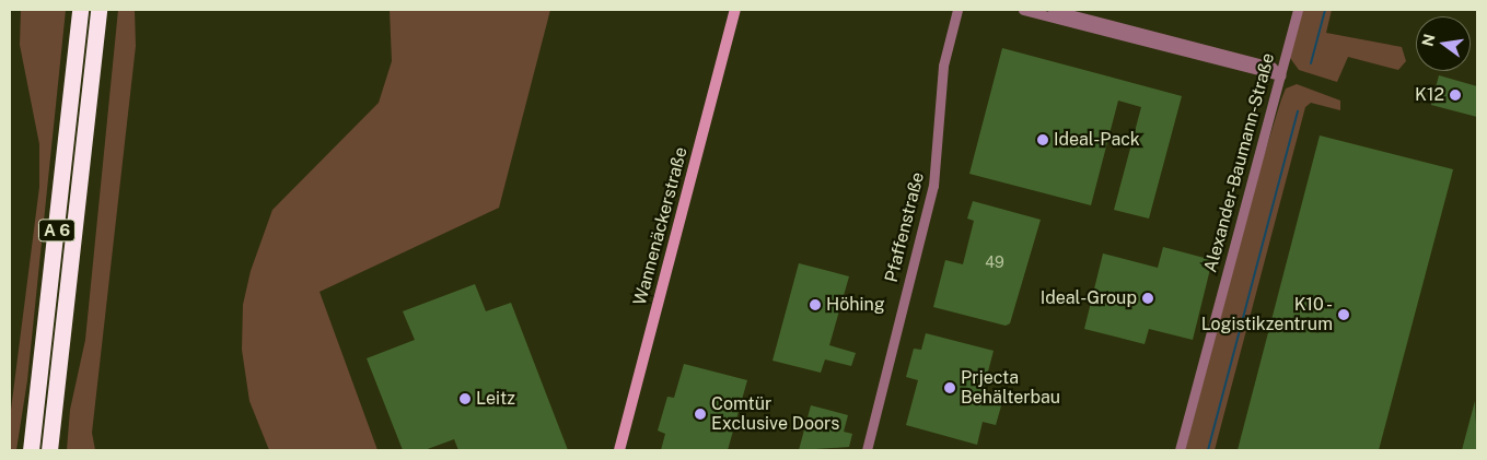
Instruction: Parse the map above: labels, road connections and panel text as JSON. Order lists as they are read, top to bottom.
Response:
{
  "streets": {
    "highway": ["A 6"],
    "street": ["Alexander-Baumann-Straße", "Wannenäckerstraße", "Pfaffenstraße"]
  },
  "places": [
    "K12",
    "Ideal-Pack",
    "Ideal-Group",
    "Höhing",
    "K10 - Logistikzentrum",
    "Prjecta Behälterbau",
    "Leitz",
    "Comtür Exclusive Doors"
  ],
  "house_numbers": ["49"],
  "north": "left"
}
